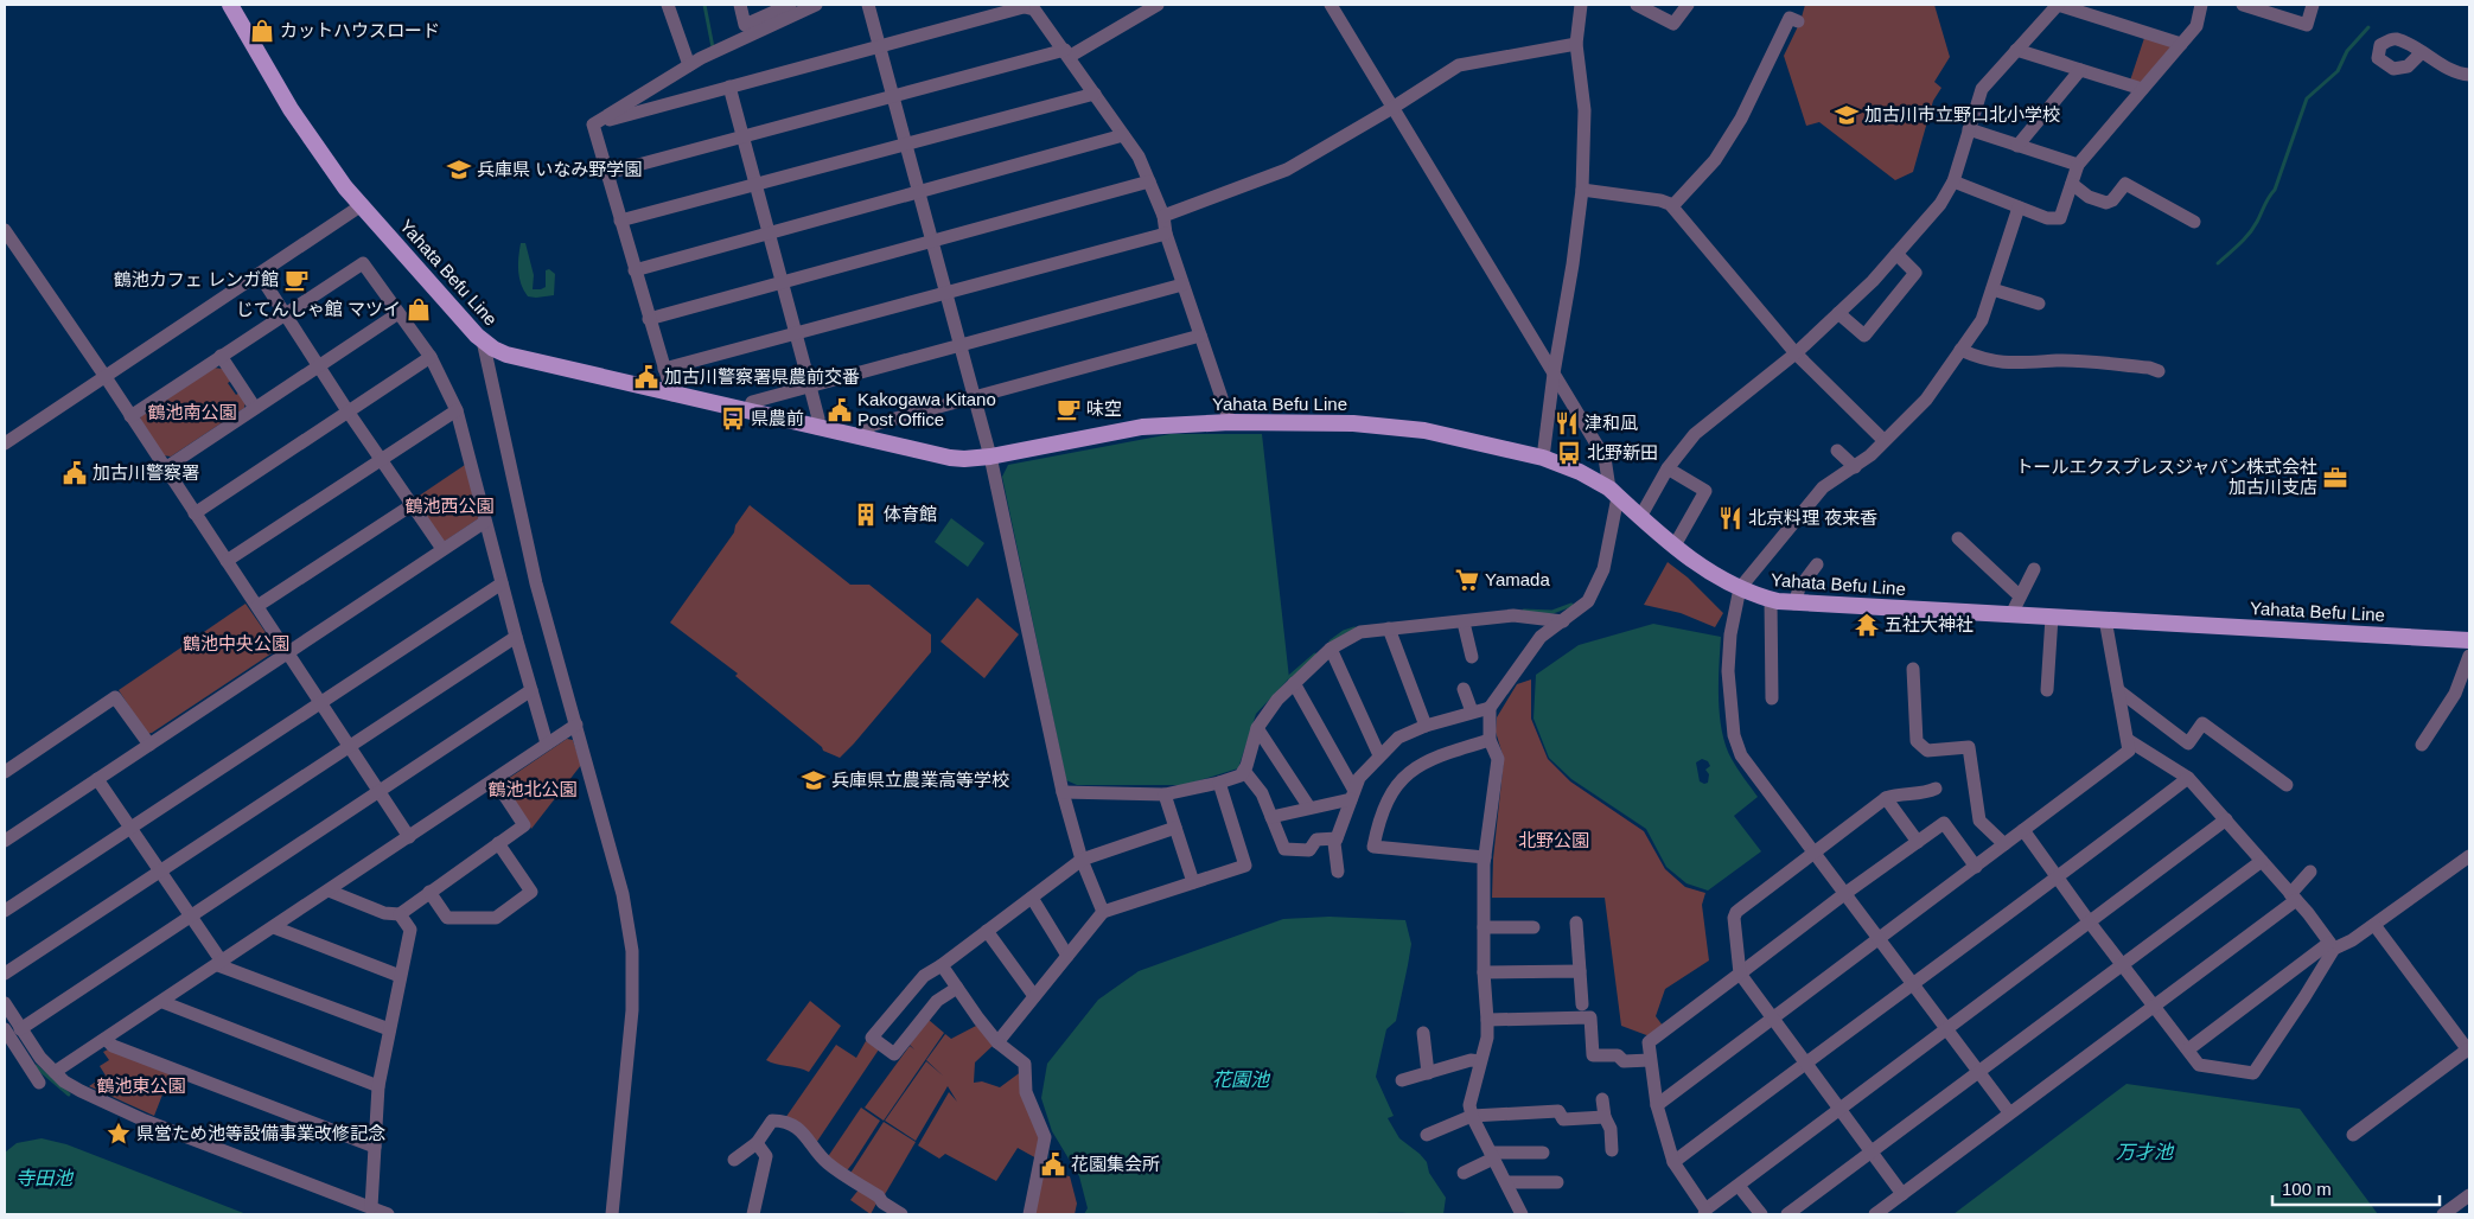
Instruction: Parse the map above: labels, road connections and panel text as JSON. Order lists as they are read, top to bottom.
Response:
{
  "streets": {
    "main road": ["Yahata Befu Line"]
  },
  "water": ["花園池", "万才池", "寺田池"],
  "parks": [
    "鶴池南公園",
    "鶴池西公園",
    "鶴池中央公園",
    "鶴池北公園",
    "北野公園",
    "鶴池東公園"
  ],
  "places": {
    "shop": ["カットハウスロード", "じてんしゃ館 マツイ"],
    "school or university": ["加古川市立野口北小学校", "兵庫県 いなみ野学園", "兵庫県立農業高等学校"],
    "cafe": ["鶴池カフェ レンガ館", "味空"],
    "public building": [
      "加古川警察署県農前交番",
      "Kakogawa Kitano Post Office",
      "加古川警察署",
      "花園集会所"
    ],
    "bus stop": ["県農前", "北野新田"],
    "restaurant": ["津和凪", "北京料理 夜来香"],
    "office": ["トールエクスプレスジャパン株式会社 加古川支店"],
    "building": ["体育館"],
    "supermarket": ["Yamada"],
    "temple": ["五社大神社"],
    "place": ["県営ため池等設備事業改修記念"]
  },
  "scale_bar": "100 m"
}
